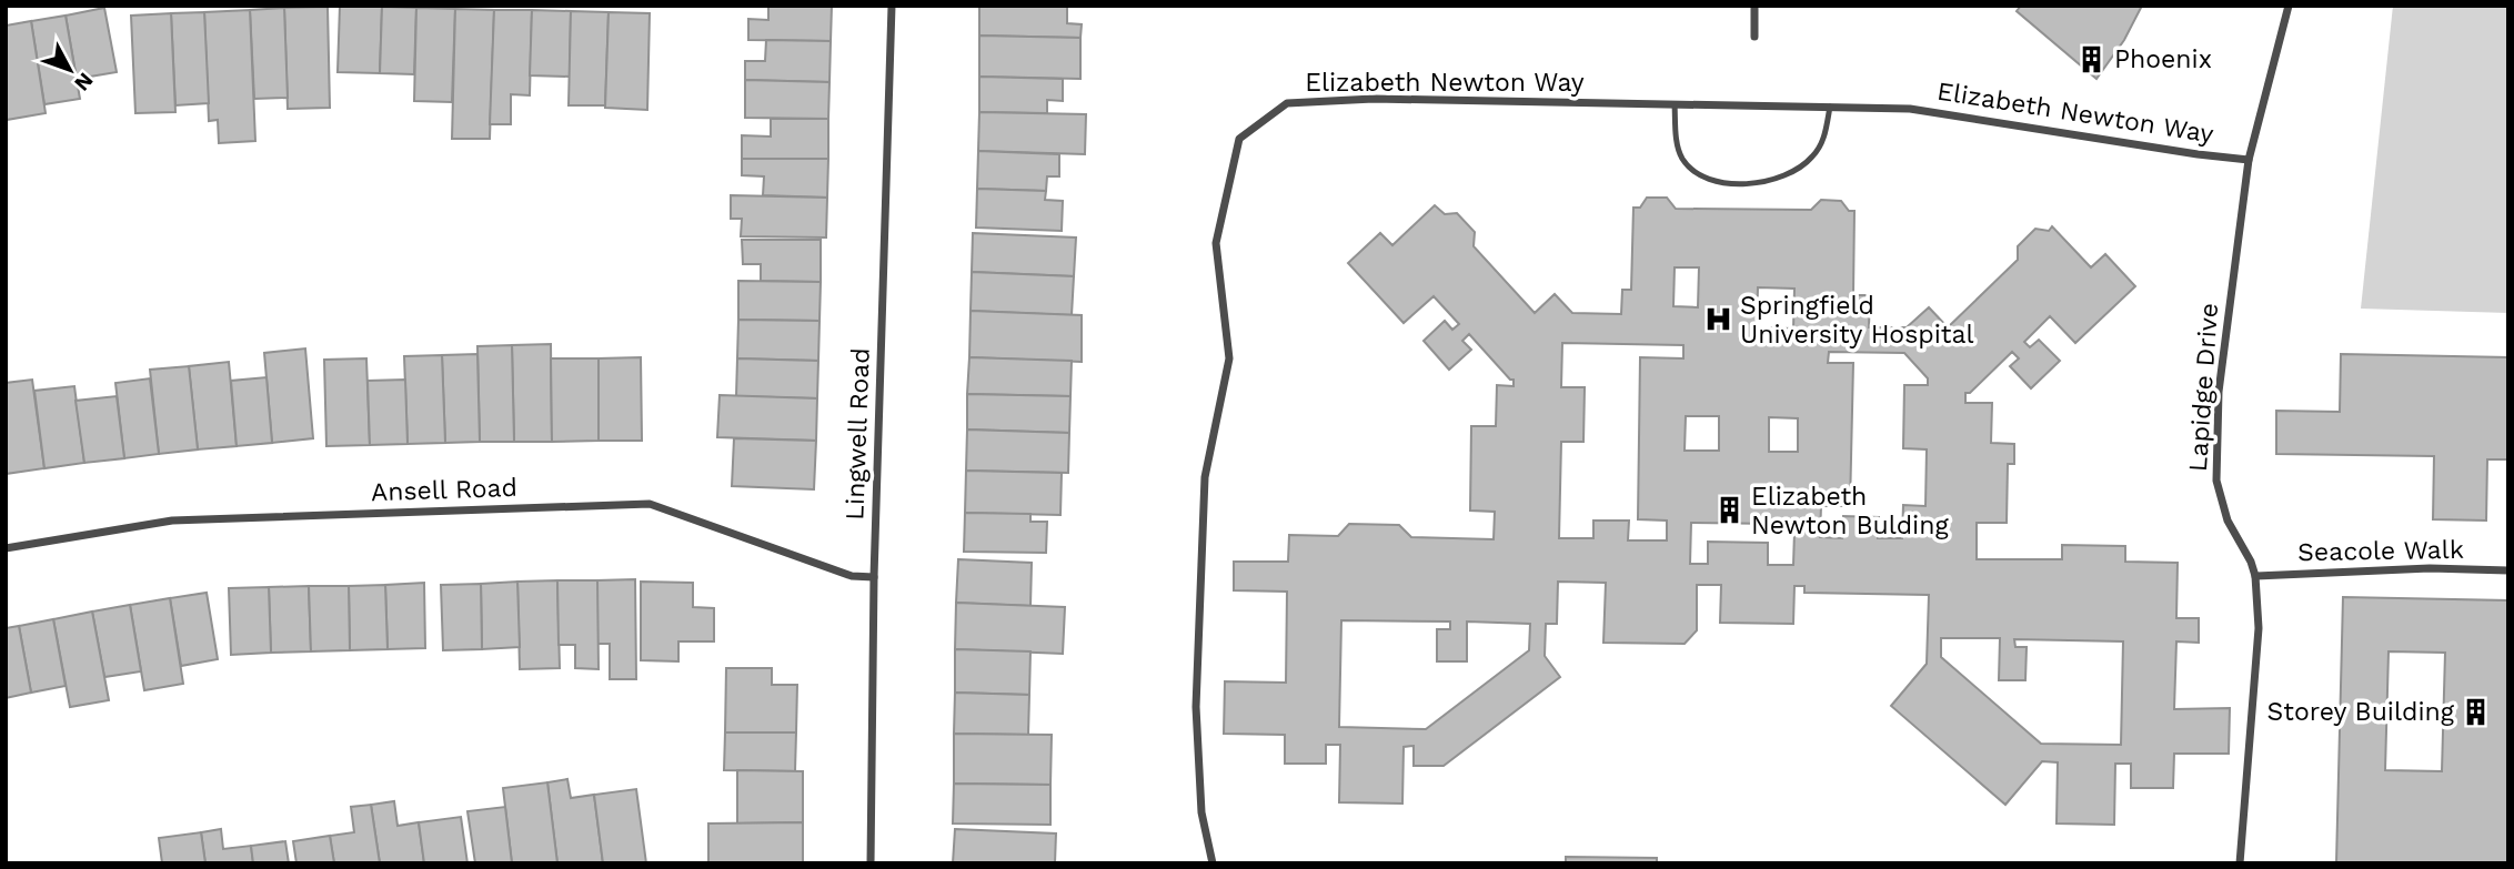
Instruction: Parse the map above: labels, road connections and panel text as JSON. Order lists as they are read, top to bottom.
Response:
{
  "streets": {
    "street": [
      "Elizabeth Newton Way",
      "Lapidge Drive",
      "Lingwell Road",
      "Ansell Road",
      "Seacole Walk"
    ]
  },
  "crossings": [
    ["Elizabeth Newton Way", "Lapidge Drive"],
    ["Lapidge Drive", "Seacole Walk"],
    ["Lingwell Road", "Ansell Road"]
  ],
  "places": {
    "building": ["Phoenix", "Elizabeth Newton Bulding", "Storey Building"],
    "hospital": ["Springfield University Hospital"]
  },
  "north": "bottom right"
}
